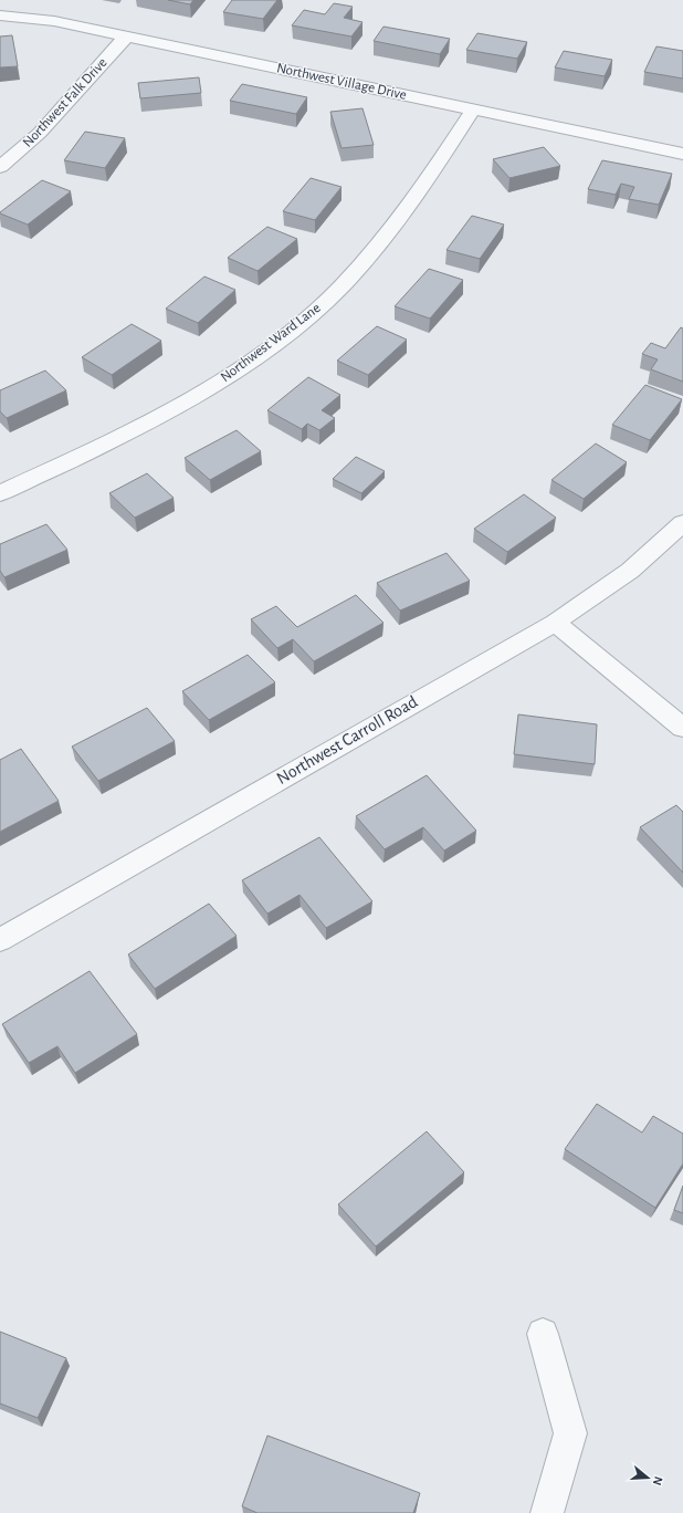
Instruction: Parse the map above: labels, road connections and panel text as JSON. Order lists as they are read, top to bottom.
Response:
{
  "streets": {
    "street": [
      "Northwest Village Drive",
      "Northwest Falk Drive",
      "Northwest Ward Lane",
      "Northwest Carroll Road"
    ]
  },
  "crossings": [
    ["Northwest Village Drive", "Northwest Falk Drive"],
    ["Northwest Village Drive", "Northwest Ward Lane"]
  ],
  "north": "right"
}
